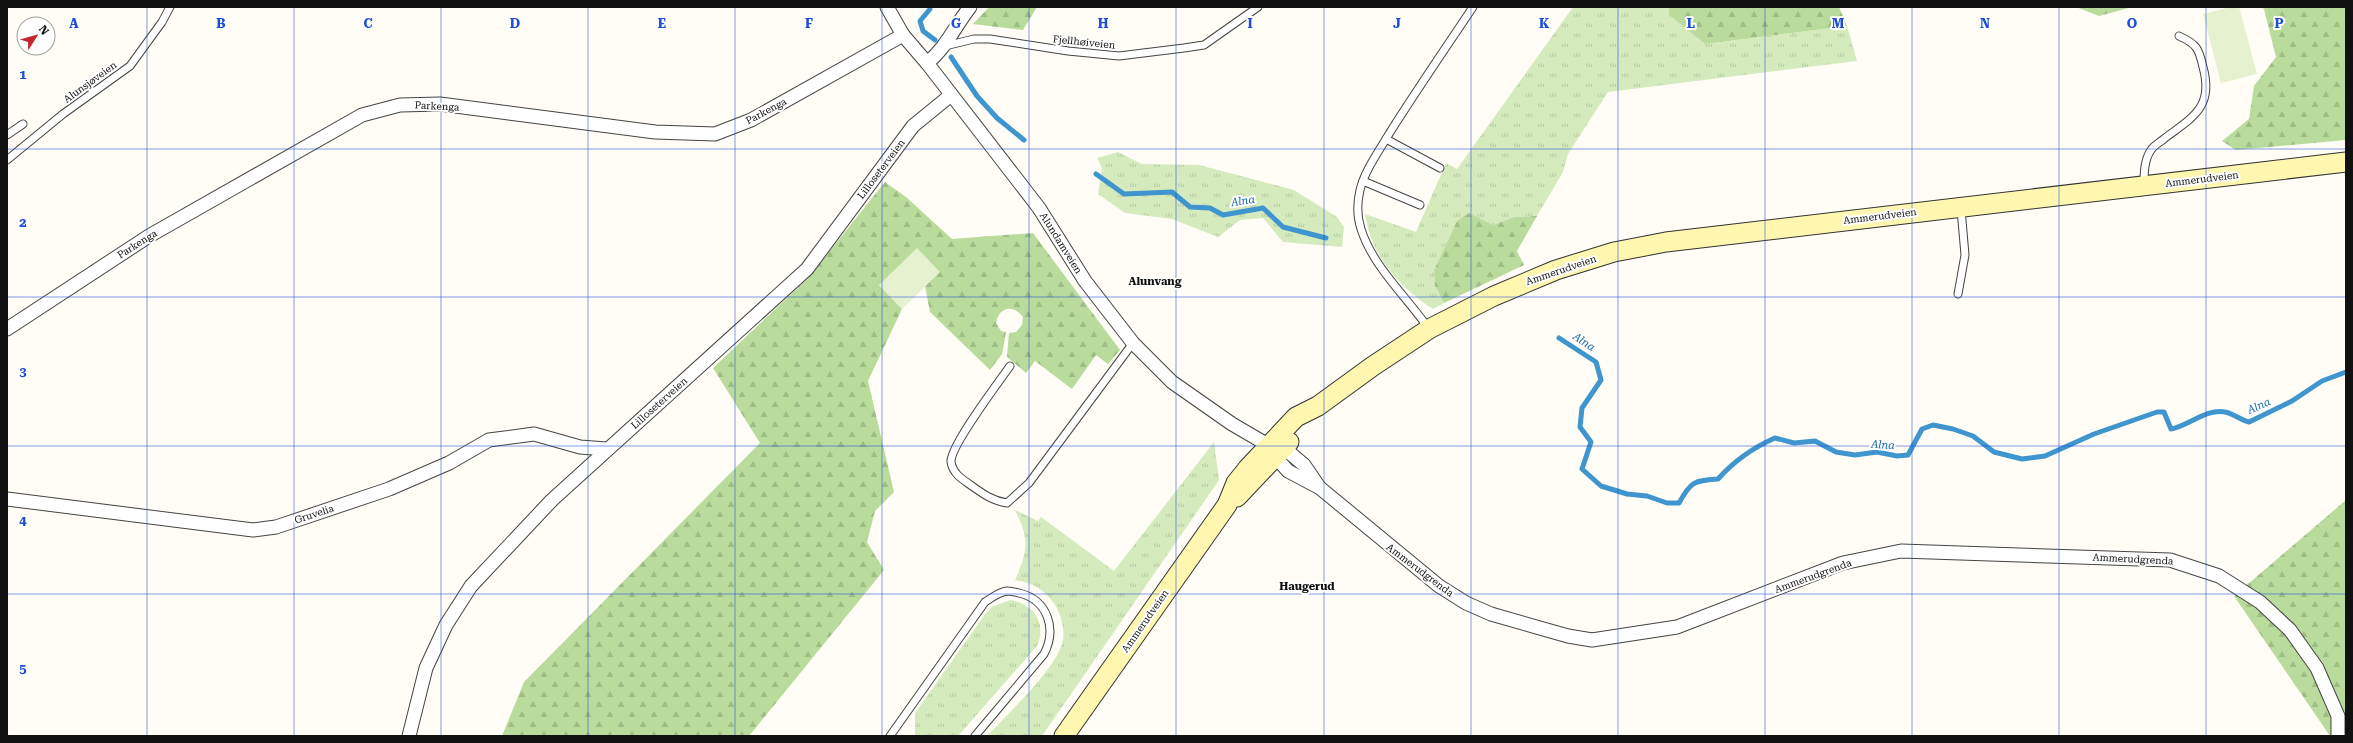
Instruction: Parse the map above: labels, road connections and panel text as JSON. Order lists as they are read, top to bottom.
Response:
{
  "streets": {
    "street": [
      "Parkenga",
      "Lilloseterveien",
      "Ammerudveien",
      "Alundamveien",
      "Gruvelia",
      "Ammerudgrenda"
    ],
    "lane": ["Fjellhøiveien", "Alunsjøveien"]
  },
  "crossings": [
    ["Parkenga", "Alundamveien"],
    ["Lilloseterveien", "Alundamveien"],
    ["Lilloseterveien", "Gruvelia"],
    ["Ammerudveien", "Alundamveien"],
    ["Alundamveien", "Ammerudgrenda"]
  ],
  "districts": ["Alunvang", "Haugerud"],
  "water": ["Alna"],
  "north": "top right",
  "grid": {
    "columns": [
      "A",
      "B",
      "C",
      "D",
      "E",
      "F",
      "G",
      "H",
      "I",
      "J",
      "K",
      "L",
      "M",
      "N",
      "O",
      "P"
    ],
    "rows": [
      "1",
      "2",
      "3",
      "4",
      "5"
    ]
  }
}
